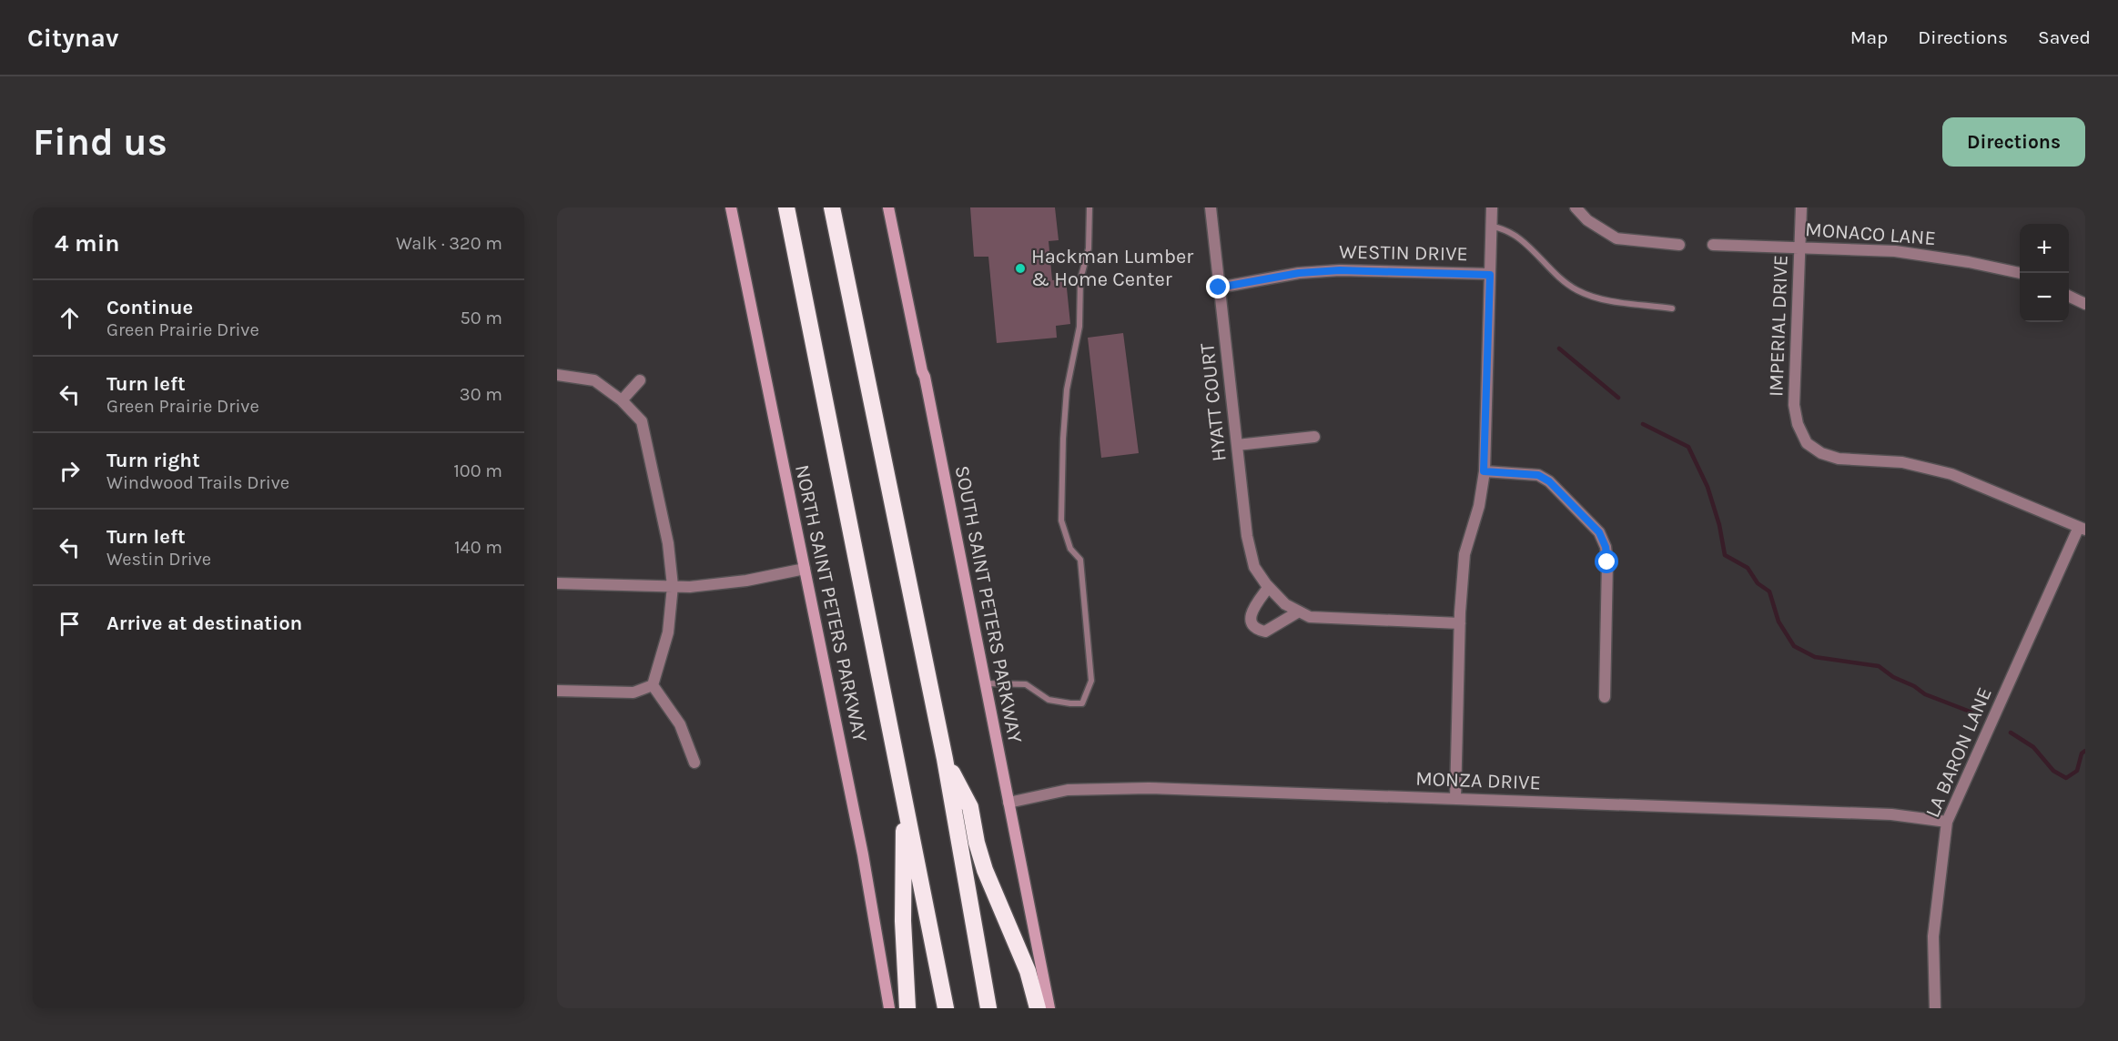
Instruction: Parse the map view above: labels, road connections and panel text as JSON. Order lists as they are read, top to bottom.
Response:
{
  "streets": {
    "main road": ["NORTH SAINT PETERS PARKWAY", "SOUTH SAINT PETERS PARKWAY"],
    "street": [
      "MONACO LANE",
      "WESTIN DRIVE",
      "IMPERIAL DRIVE",
      "HYATT COURT",
      "LA BARON LANE",
      "MONZA DRIVE"
    ]
  },
  "crossings": [
    ["MONACO LANE", "IMPERIAL DRIVE"],
    ["WESTIN DRIVE", "HYATT COURT"],
    ["IMPERIAL DRIVE", "LA BARON LANE"],
    ["SOUTH SAINT PETERS PARKWAY", "MONZA DRIVE"],
    ["LA BARON LANE", "MONZA DRIVE"]
  ],
  "places": ["Hackman Lumber & Home Center"],
  "page": {
    "header": "Citynav",
    "nav": ["Map", "Directions", "Saved"],
    "buttons": "Directions",
    "title": "Find us",
    "heading": ["4 min", "Walk · 320 m"],
    "map_buttons": ["+", "−"],
    "list": [
      ["Continue", "Green Prairie Drive", "50 m"],
      ["Turn left", "Green Prairie Drive", "30 m"],
      ["Turn right", "Windwood Trails Drive", "100 m"],
      ["Turn left", "Westin Drive", "140 m"],
      "Arrive at destination"
    ]
  }
}
